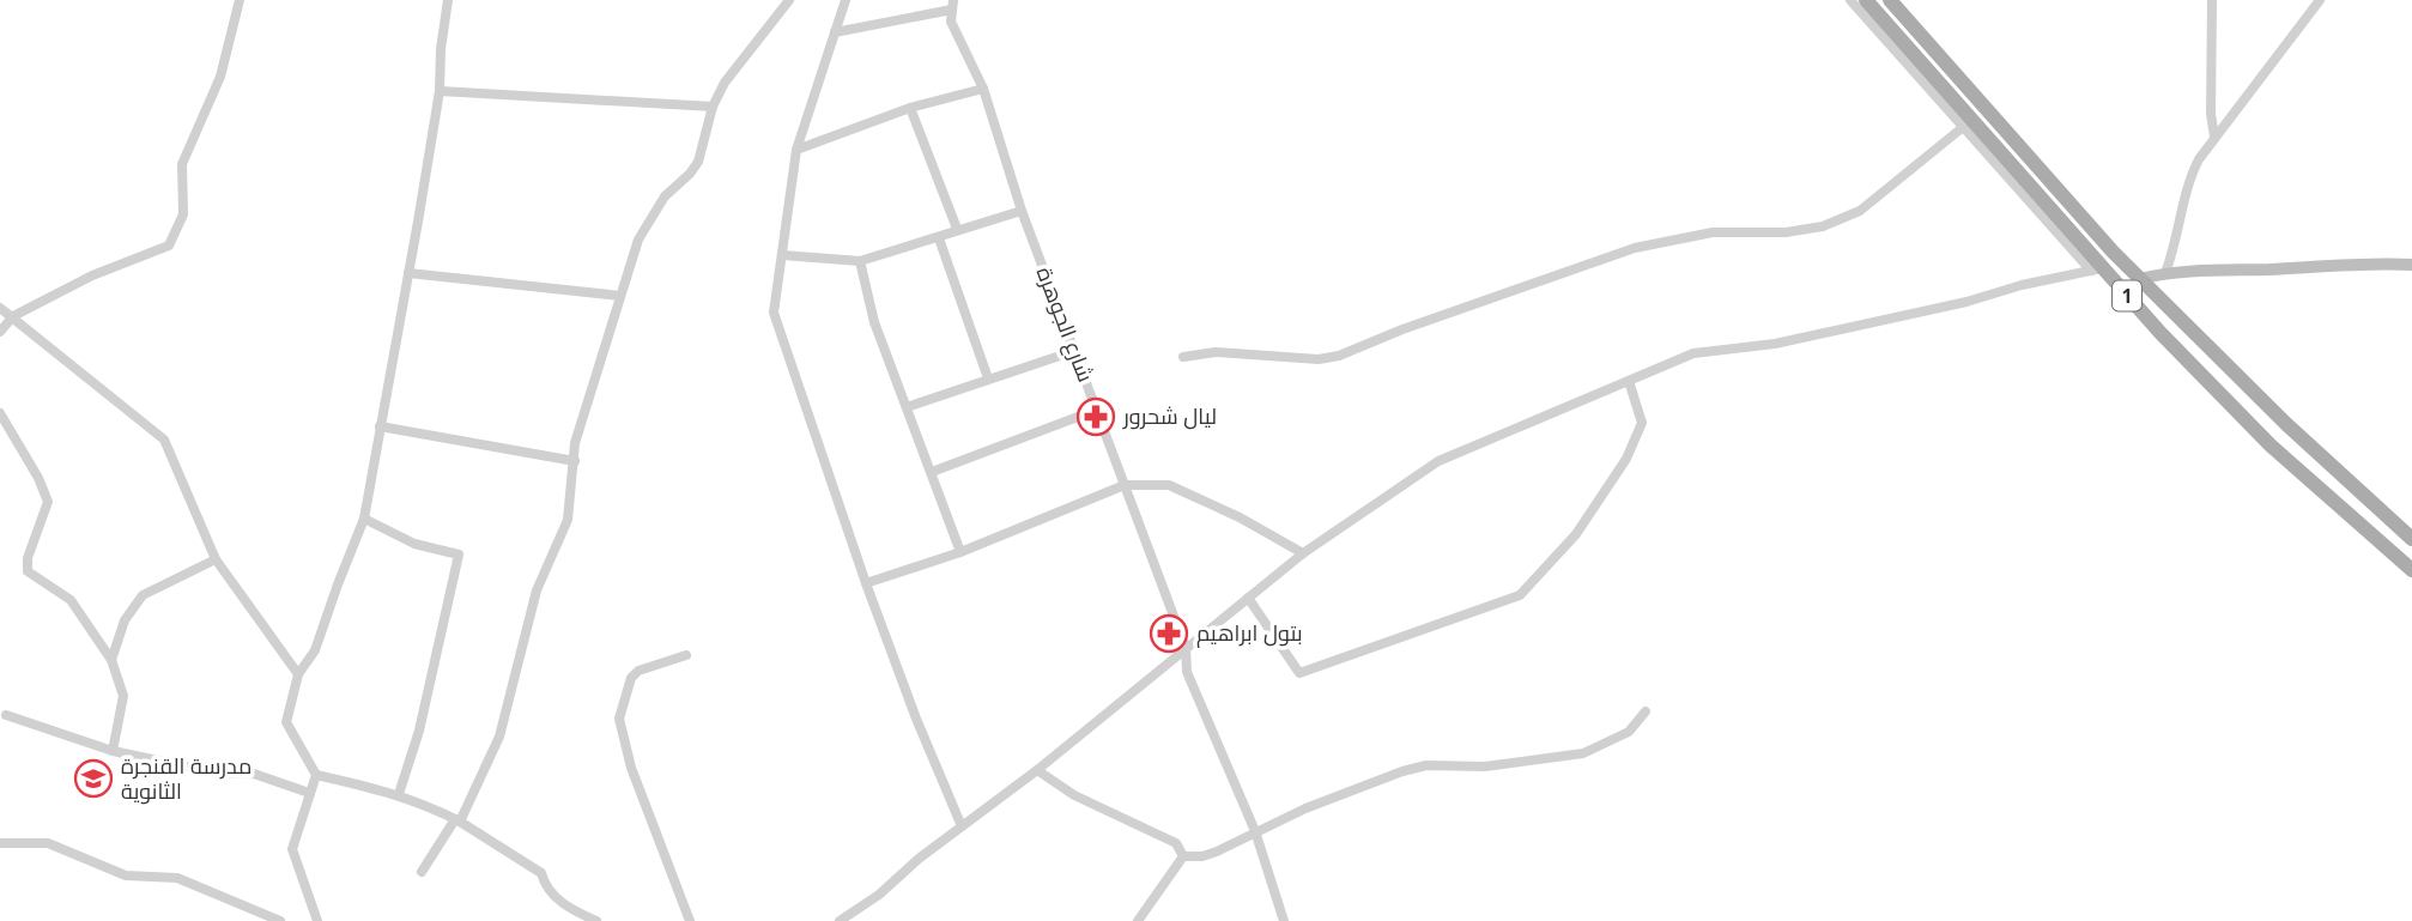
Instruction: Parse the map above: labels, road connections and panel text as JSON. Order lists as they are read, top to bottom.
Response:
{
  "streets": {
    "main road": ["1"],
    "street": ["شارع الجوهرة"]
  },
  "places": {
    "pharmacy": ["ليال شحرور", "بتول ابراهيم"],
    "school or university": ["مدرسة القنجرة الثانوية"]
  }
}
